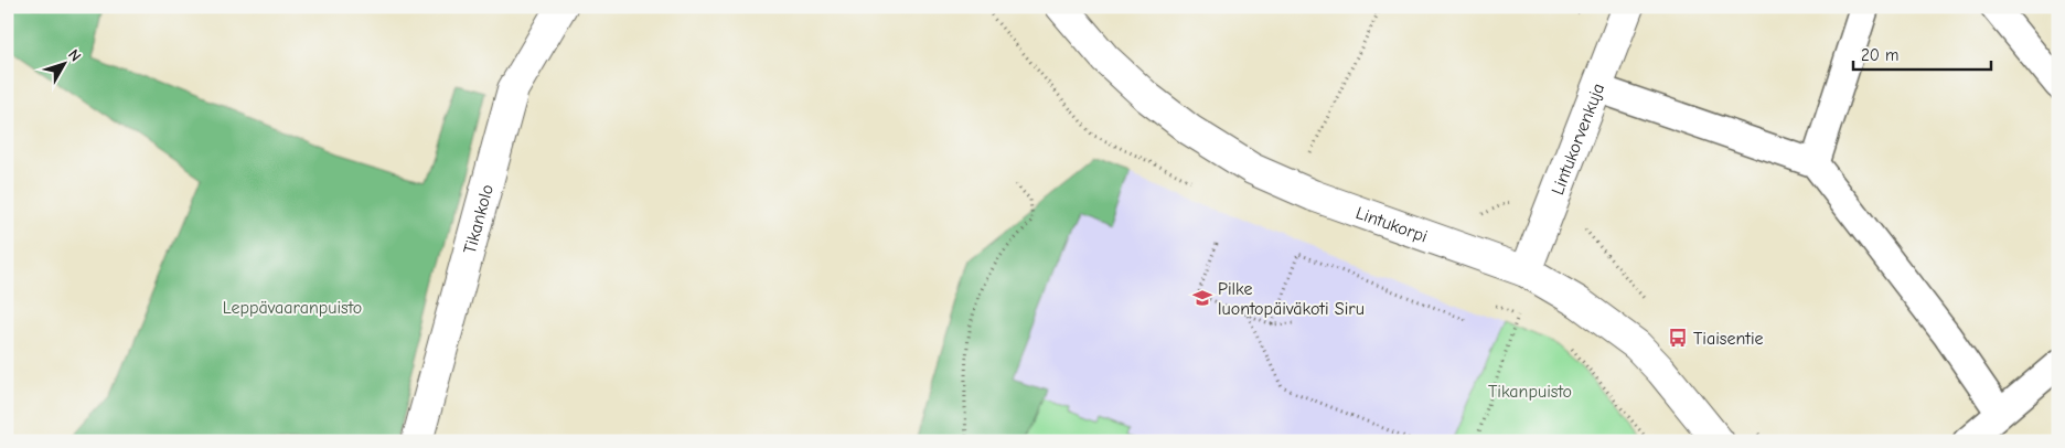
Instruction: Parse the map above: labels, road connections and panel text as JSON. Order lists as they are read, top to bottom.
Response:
{
  "streets": {
    "street": ["Lintukorvenkuja", "Tikankolo", "Lintukorpi"]
  },
  "crossings": [
    ["Lintukorvenkuja", "Lintukorpi"]
  ],
  "parks": ["Leppävaaranpuisto", "Tikanpuisto"],
  "places": {
    "school or university": ["Pilke luontopäiväkoti Siru"],
    "bus stop": ["Tiaisentie"]
  },
  "scale_bar": "20 m",
  "north": "top right"
}
